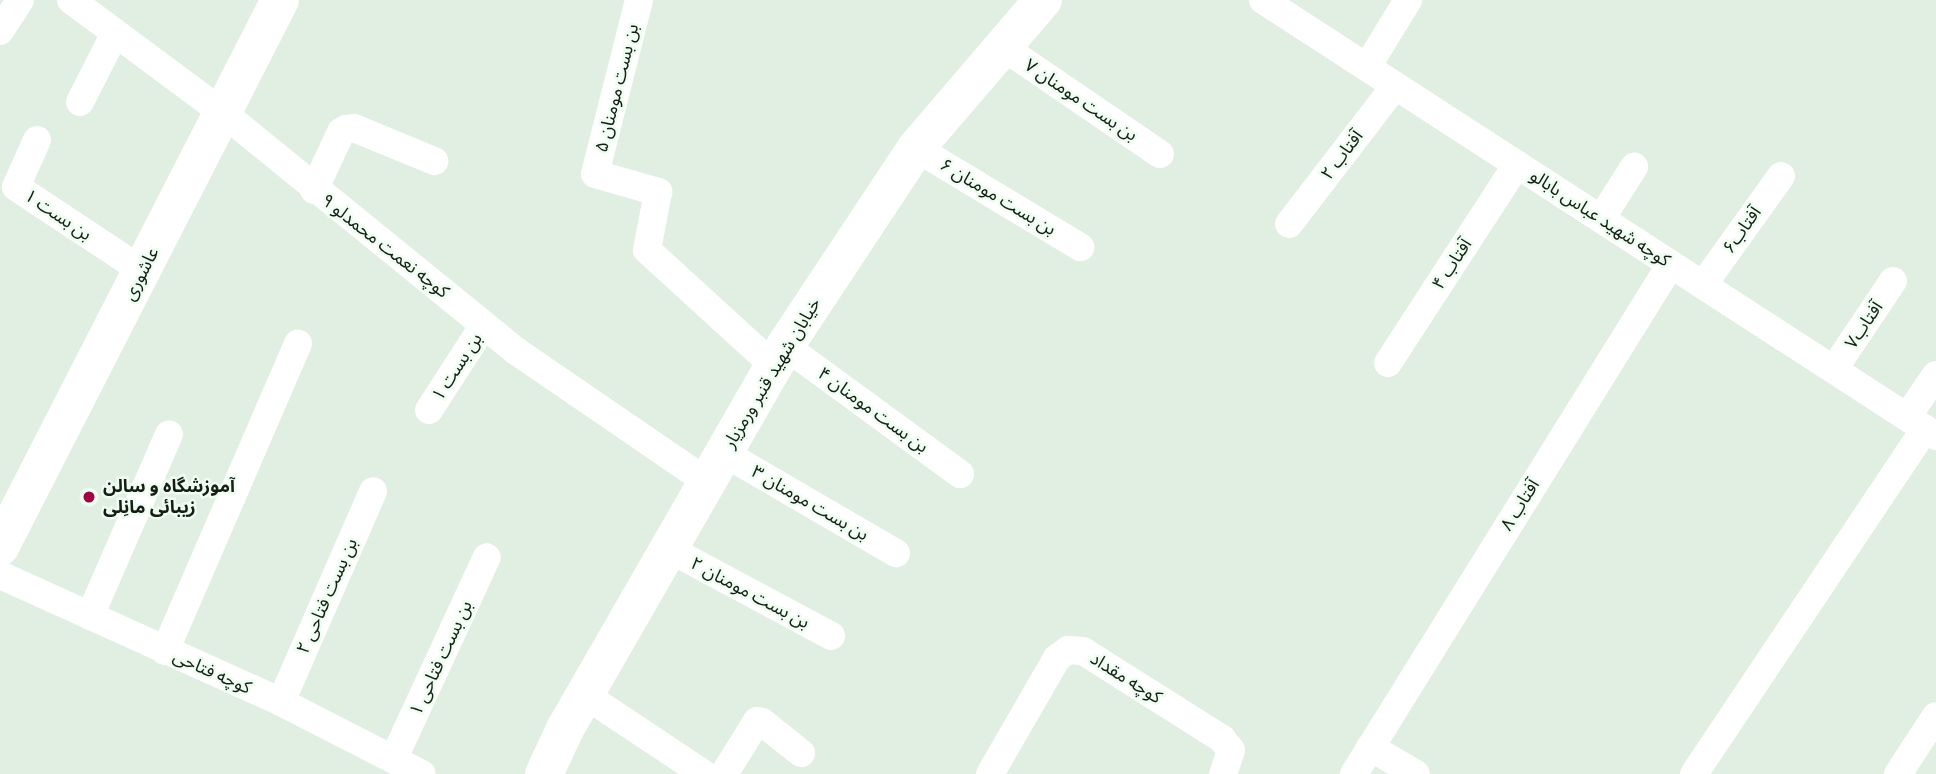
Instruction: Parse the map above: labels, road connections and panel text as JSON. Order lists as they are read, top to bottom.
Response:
{
  "streets": {
    "street": [
      "۵ بن بست مومنان",
      "۷ بن بست مومنان",
      "آفتاب ۲",
      "۶ بن بست مومنان",
      "۱ بن بست",
      "کوچه شهید عباس بابالو",
      "آفتاب۶",
      "کوچه نعمت محمدلو ۹",
      "آفتاب ۴",
      "عاشوری",
      "آفتاب۷",
      "بن بست ۱",
      "خیابان شهید قنبر ورمزیار",
      "۴ بن بست مومنان",
      "۳ بن بست مومنان",
      "آفتاب ۸",
      "۲ بن بست مومنان",
      "بن بست فتاحی ۲",
      "بن بست فتاحی ۱",
      "کوچه فتاحی",
      "کوچه مقداد"
    ]
  },
  "crossings": [
    ["۵ بن بست مومنان", "خیابان شهید قنبر ورمزیار"],
    ["۵ بن بست مومنان", "۴ بن بست مومنان"],
    ["۷ بن بست مومنان", "خیابان شهید قنبر ورمزیار"],
    ["آفتاب ۲", "کوچه شهید عباس بابالو"],
    ["۶ بن بست مومنان", "خیابان شهید قنبر ورمزیار"],
    ["۱ بن بست", "عاشوری"],
    ["کوچه شهید عباس بابالو", "آفتاب۶"],
    ["کوچه شهید عباس بابالو", "آفتاب ۴"],
    ["کوچه شهید عباس بابالو", "آفتاب۷"],
    ["کوچه شهید عباس بابالو", "آفتاب ۸"],
    ["کوچه نعمت محمدلو ۹", "عاشوری"],
    ["کوچه نعمت محمدلو ۹", "بن بست ۱"],
    ["کوچه نعمت محمدلو ۹", "خیابان شهید قنبر ورمزیار"],
    ["کوچه نعمت محمدلو ۹", "۳ بن بست مومنان"],
    ["خیابان شهید قنبر ورمزیار", "۴ بن بست مومنان"],
    ["خیابان شهید قنبر ورمزیار", "۳ بن بست مومنان"],
    ["خیابان شهید قنبر ورمزیار", "۲ بن بست مومنان"],
    ["بن بست فتاحی ۲", "کوچه فتاحی"],
    ["بن بست فتاحی ۱", "کوچه فتاحی"]
  ],
  "places": ["آموزشگاه و سالن زیبائی مانِلی"]
}
